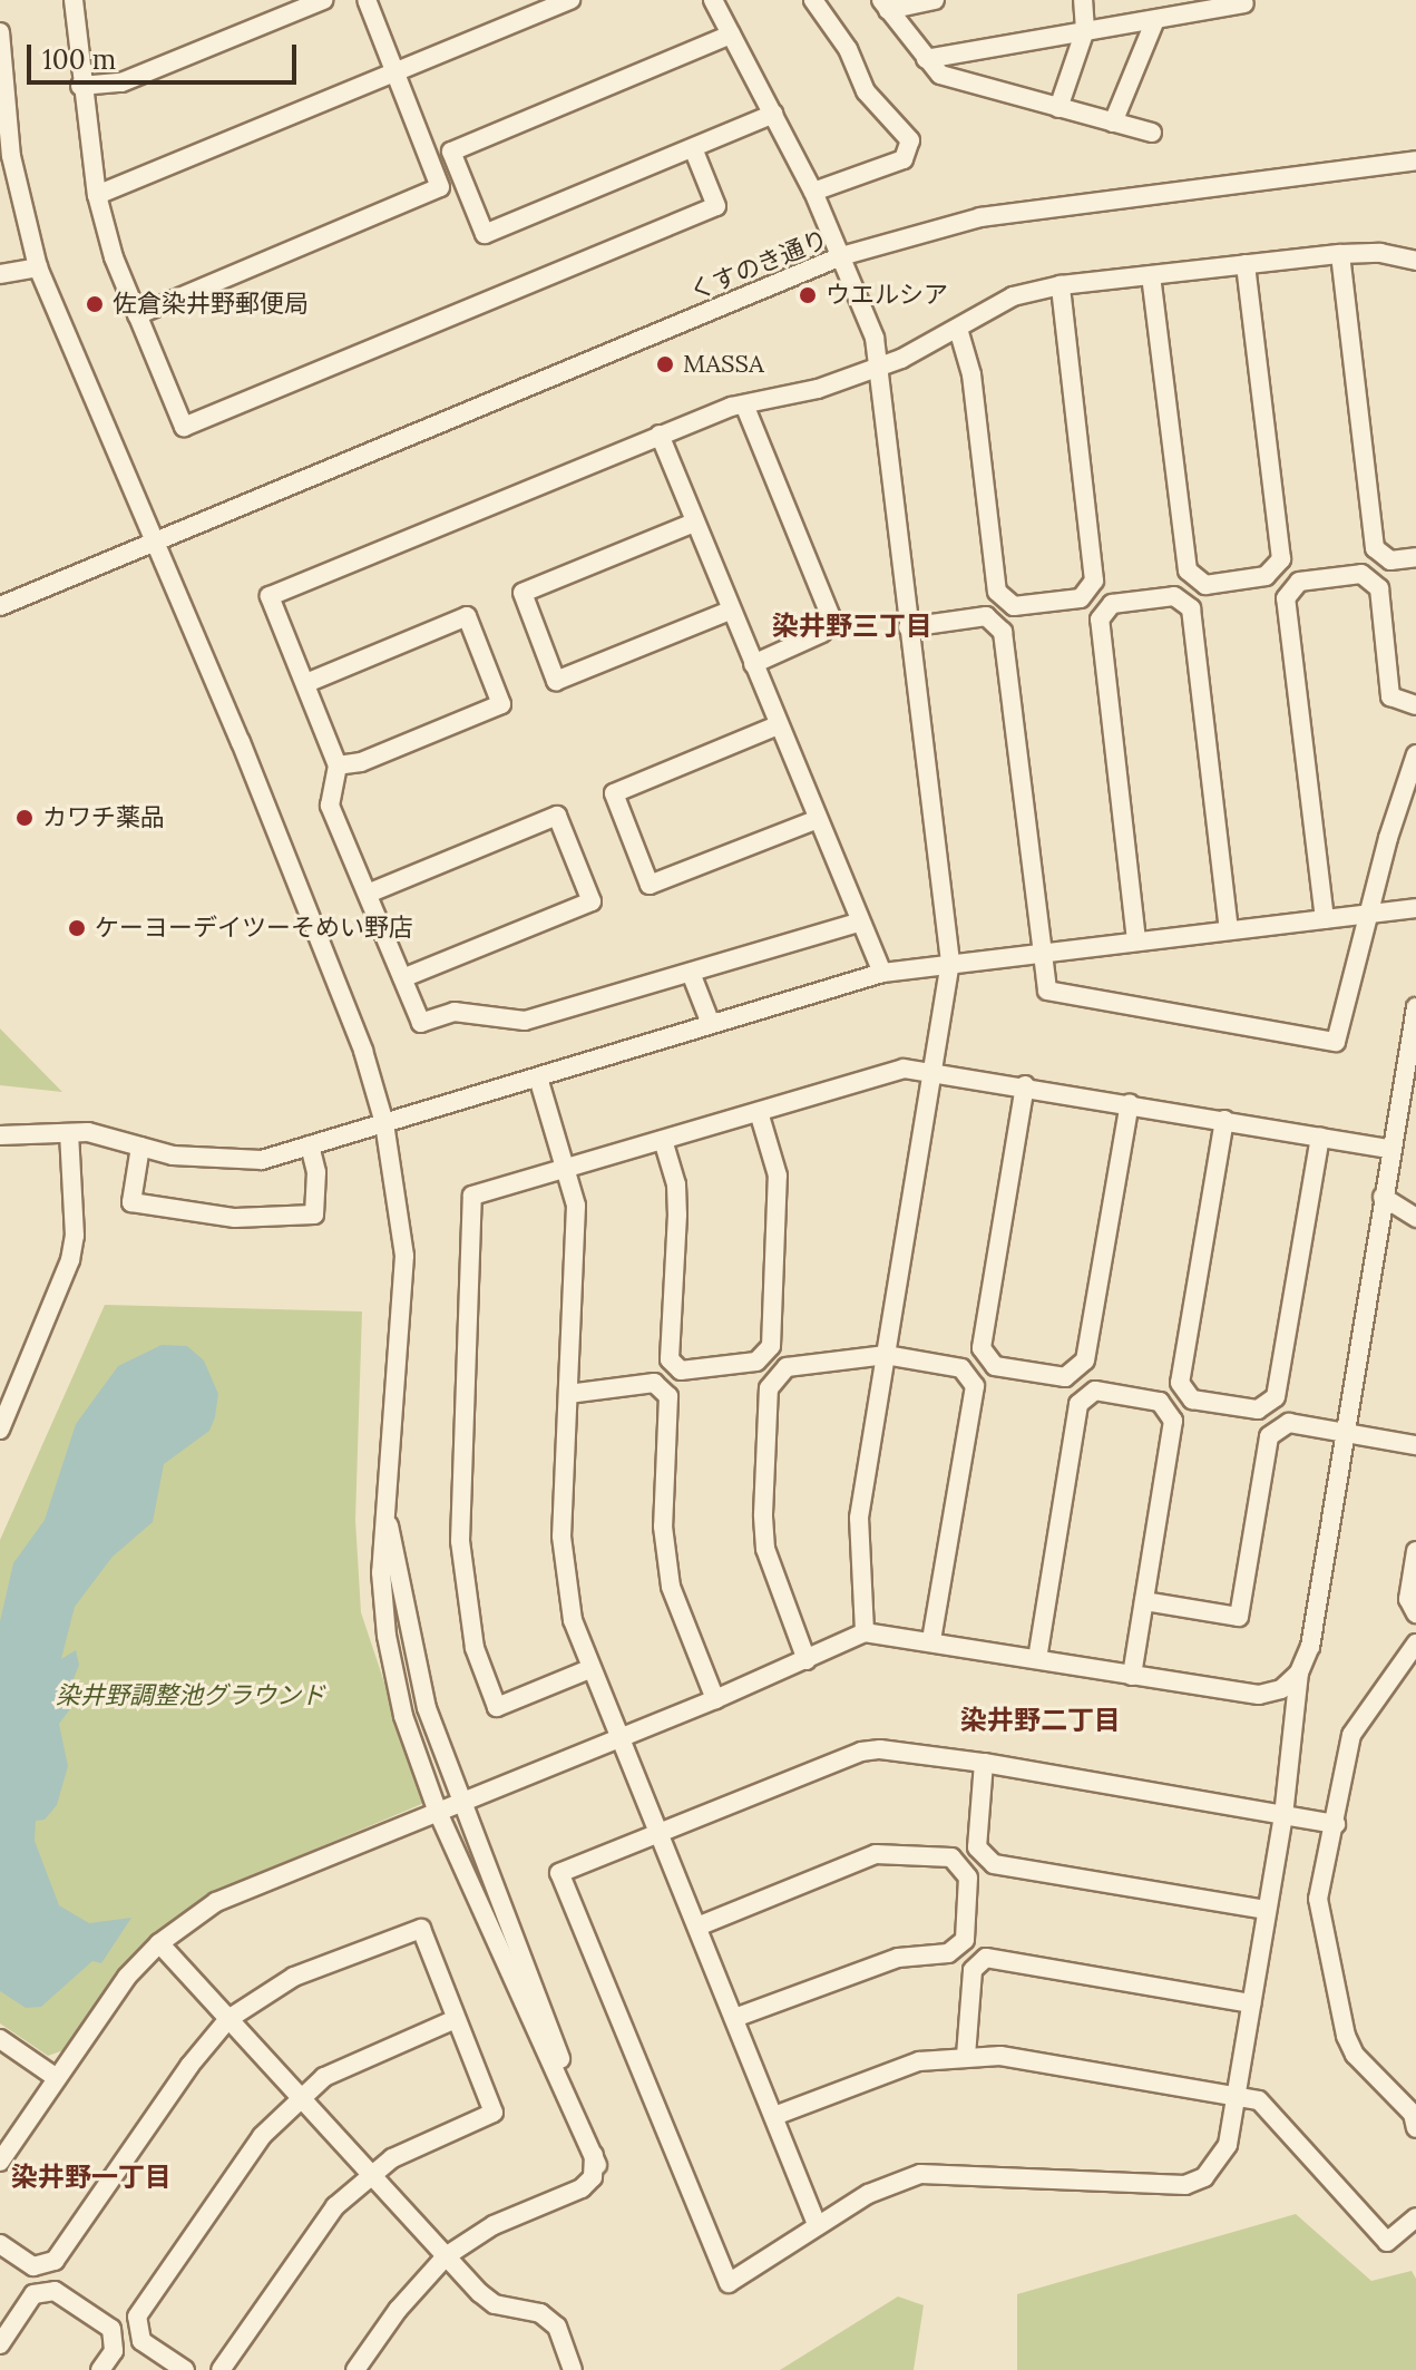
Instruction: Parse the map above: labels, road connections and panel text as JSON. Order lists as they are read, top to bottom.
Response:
{
  "streets": {
    "street": ["くすのき通り"]
  },
  "districts": ["染井野三丁目", "染井野二丁目", "染井野一丁目"],
  "parks": ["染井野調整池グラウンド"],
  "places": [
    "ウエルシア",
    "佐倉染井野郵便局",
    "MASSA",
    "カワチ薬品",
    "ケーヨーデイツーそめい野店"
  ],
  "scale_bar": "100 m"
}
